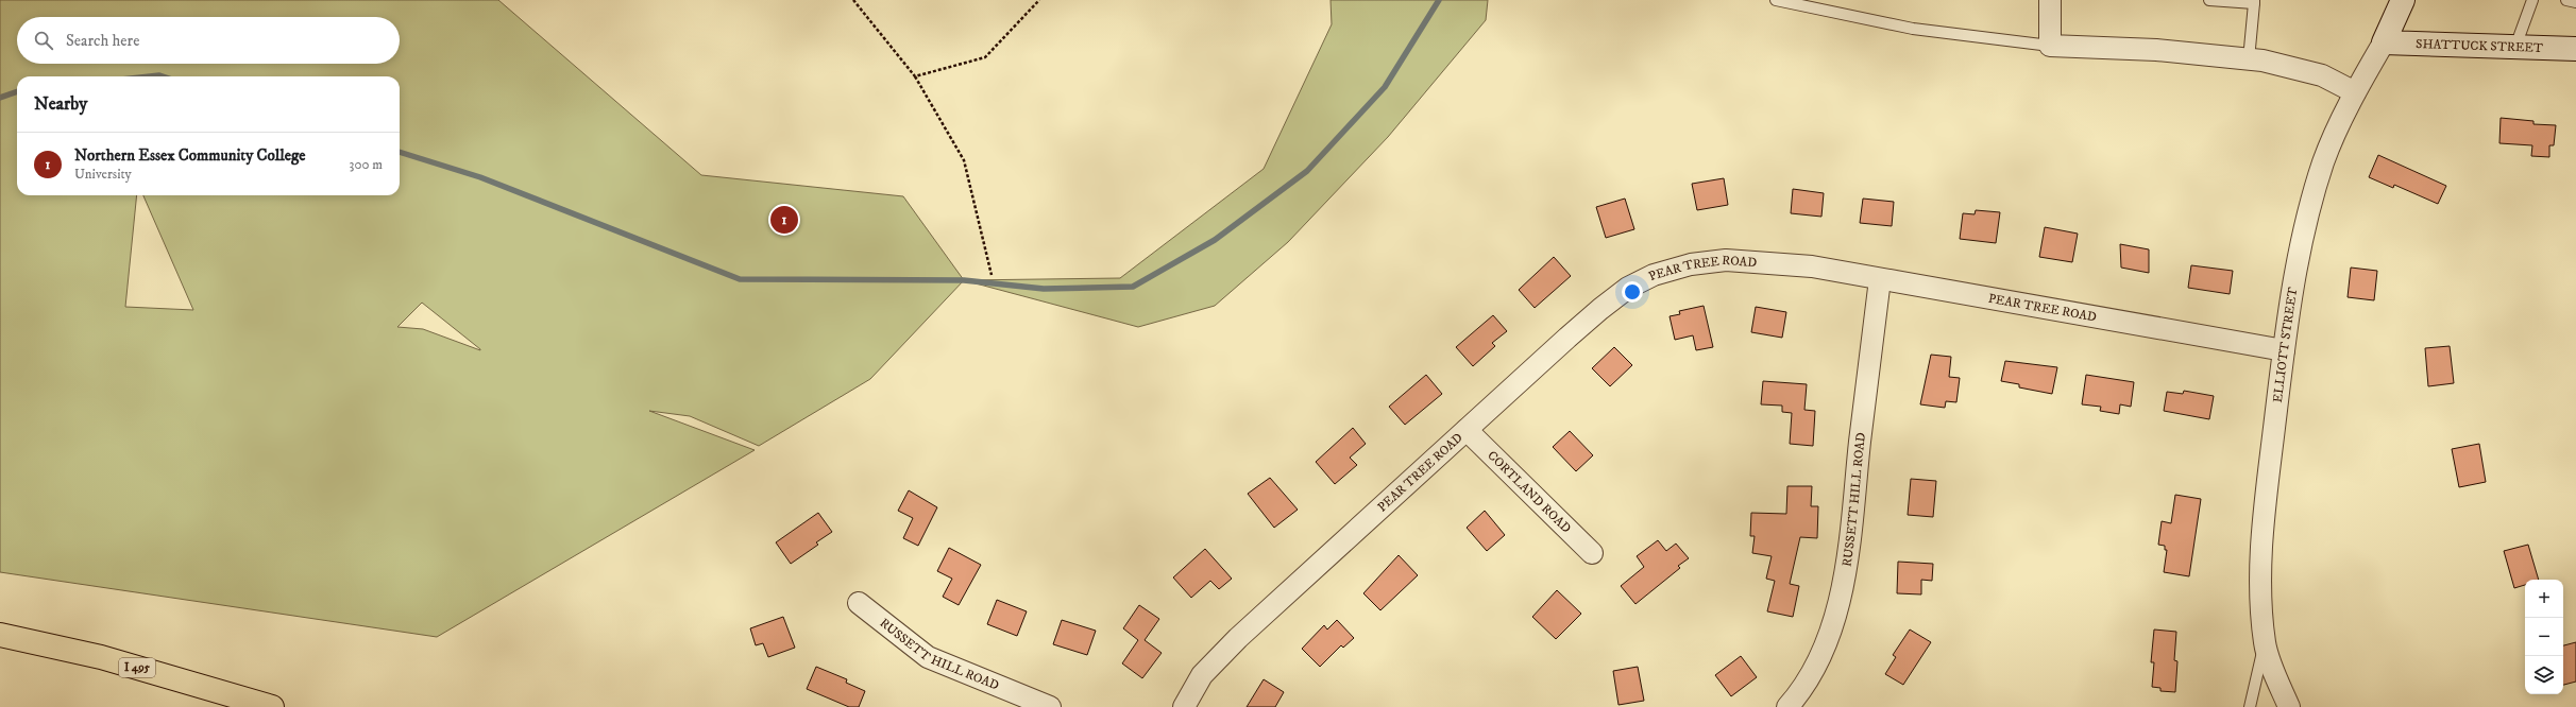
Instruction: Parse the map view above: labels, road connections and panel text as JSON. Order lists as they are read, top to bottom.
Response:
{
  "streets": {
    "highway": ["I 495"],
    "street": [
      "SHATTUCK STREET",
      "PEAR TREE ROAD",
      "ELLIOTT STREET",
      "CORTLAND ROAD",
      "RUSSETT HILL ROAD"
    ]
  },
  "crossings": [
    ["SHATTUCK STREET", "ELLIOTT STREET"],
    ["PEAR TREE ROAD", "ELLIOTT STREET"],
    ["PEAR TREE ROAD", "CORTLAND ROAD"],
    ["PEAR TREE ROAD", "RUSSETT HILL ROAD"]
  ],
  "page": {
    "search": "Search here",
    "heading": "Nearby",
    "list": [
      {
        "mark": "1",
        "name": "Northern Essex Community College",
        "note": "University",
        "value": "300 m"
      }
    ],
    "pins": "1",
    "map_buttons": ["+", "−"]
  }
}
